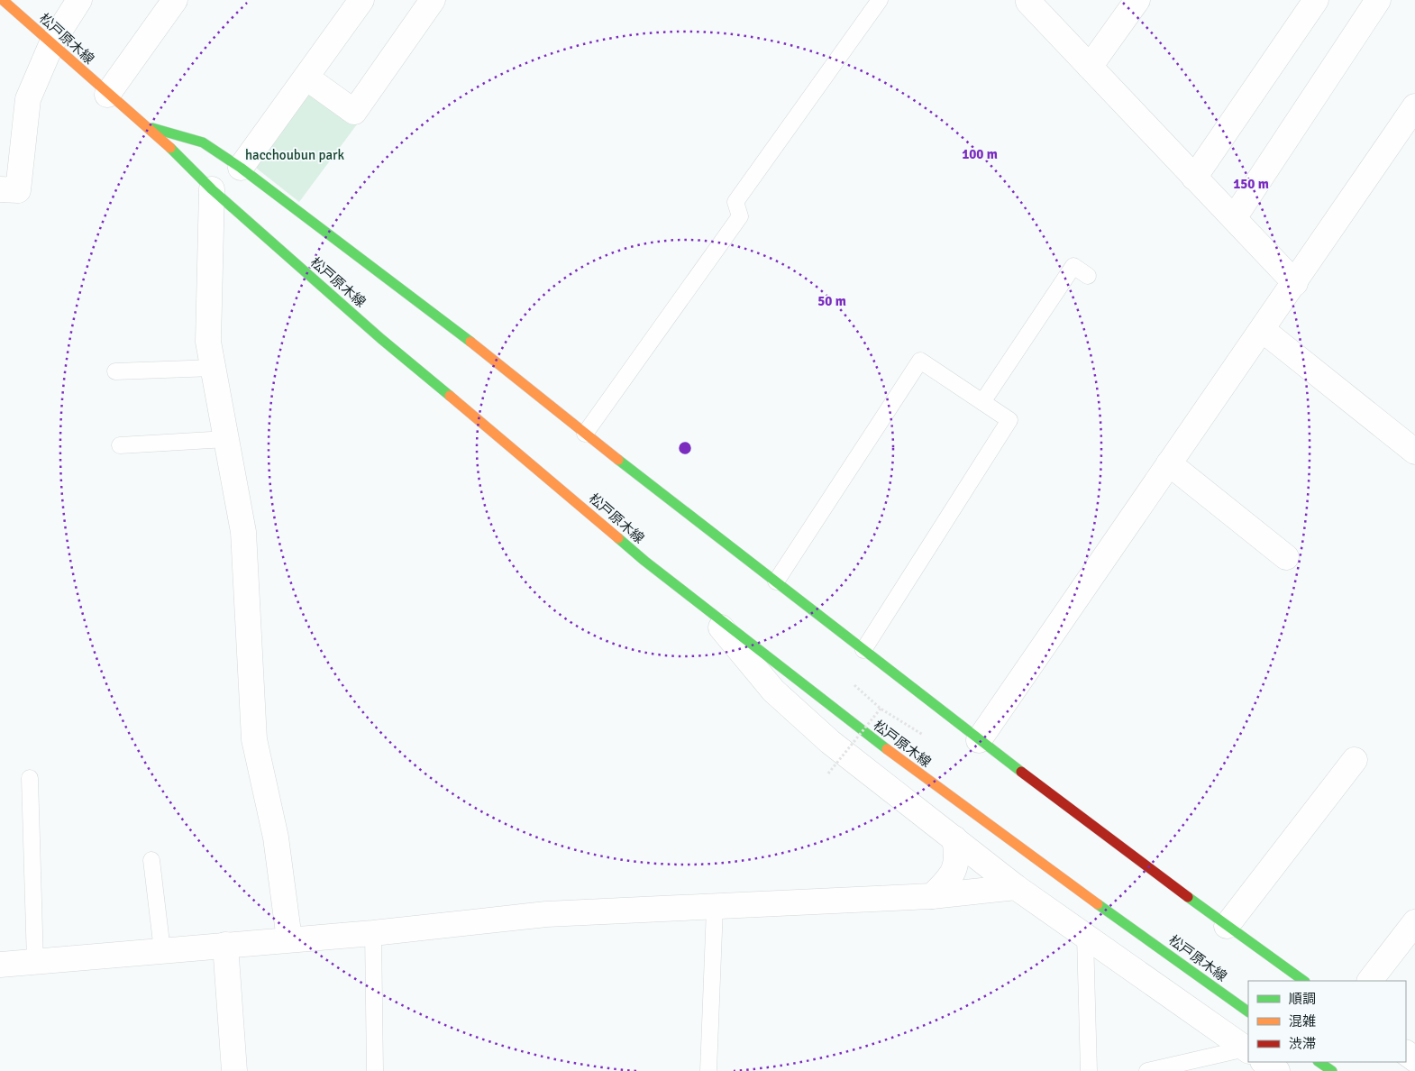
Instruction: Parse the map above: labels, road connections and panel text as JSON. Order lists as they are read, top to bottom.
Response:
{
  "streets": {
    "main road": ["松戸原木線"]
  },
  "parks": ["hacchoubun park"],
  "legend": ["順調", "混雑", "渋滞"],
  "rings": ["100 m", "150 m", "50 m"]
}
